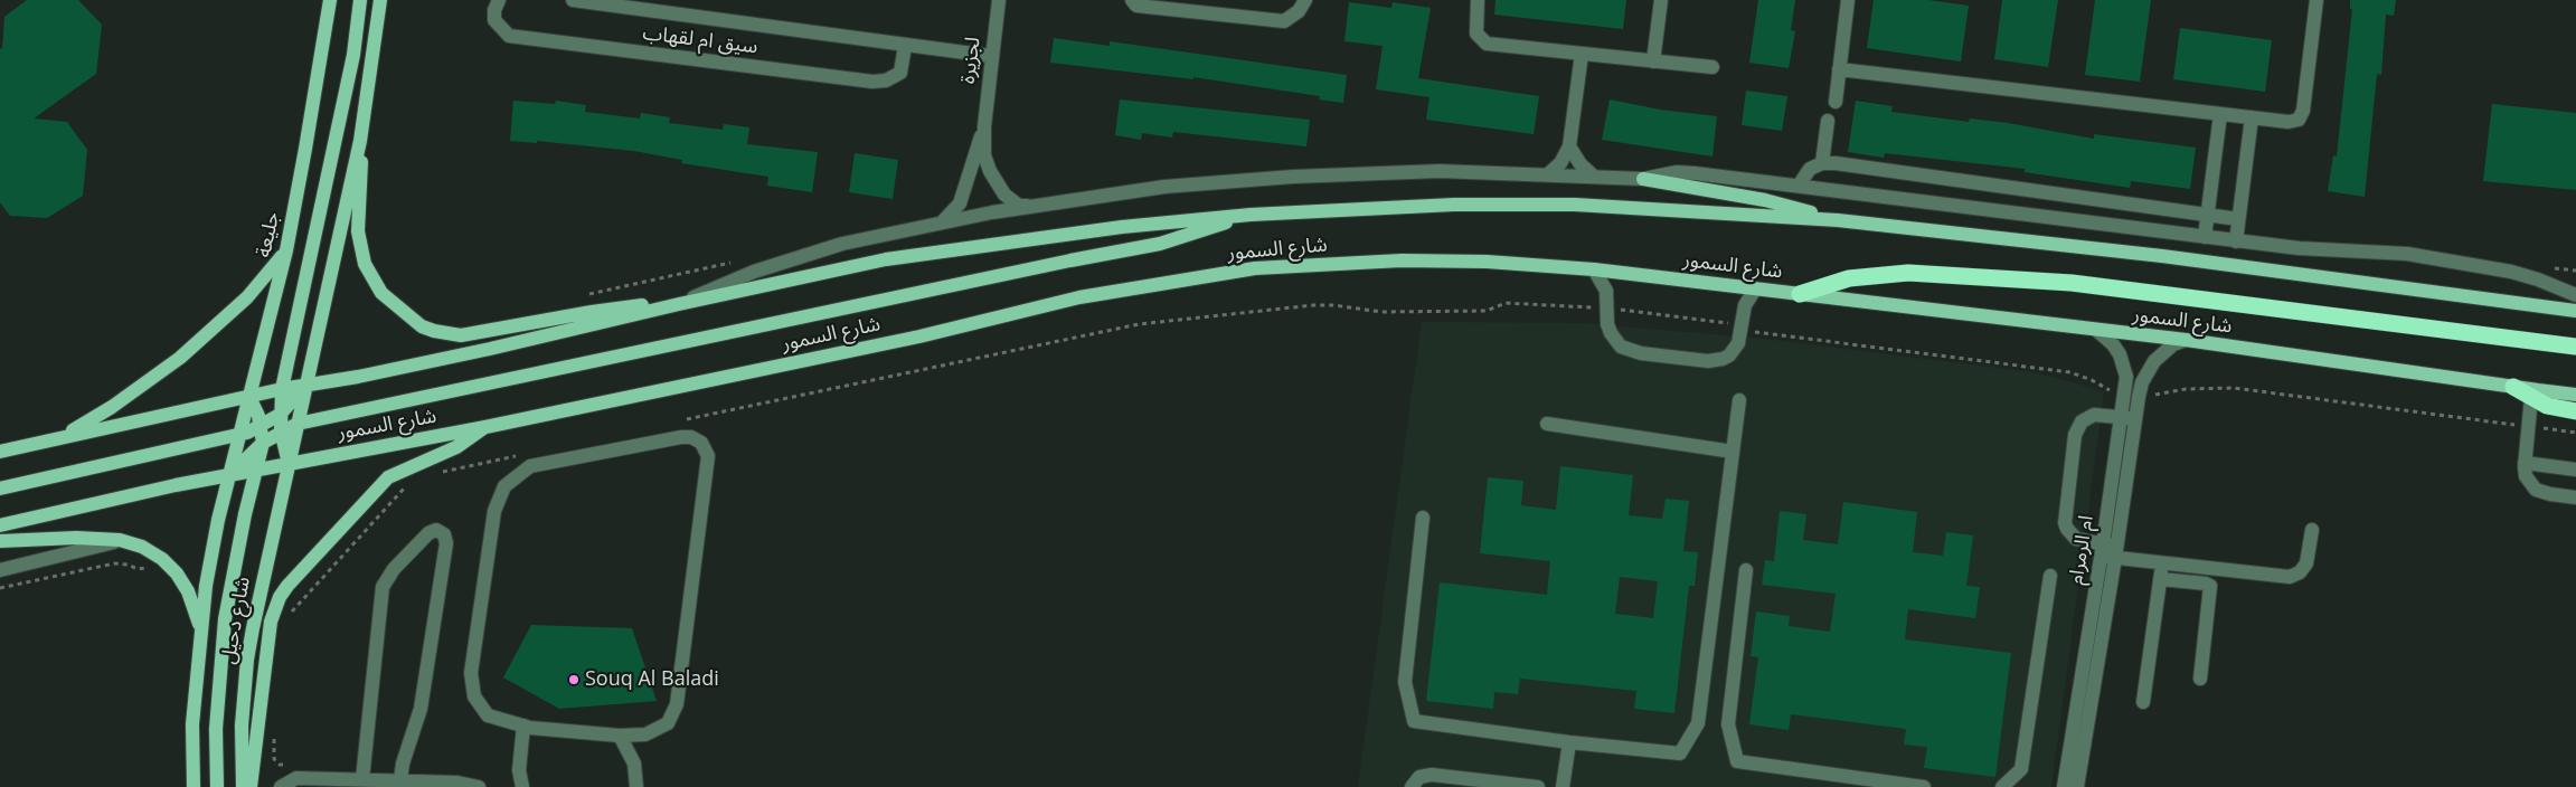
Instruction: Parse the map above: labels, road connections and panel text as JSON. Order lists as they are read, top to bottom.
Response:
{
  "streets": {
    "main road": ["جليعة", "شارع السمور", "شارع دحيل"],
    "street": ["سيق ام لقهاب", "لجزيرة", "ام الرمرام"]
  },
  "crossings": [
    ["سيق ام لقهاب", "لجزيرة"],
    ["لجزيرة", "شارع السمور"],
    ["جليعة", "شارع السمور"],
    ["جليعة", "شارع دحيل"],
    ["شارع السمور", "ام الرمرام"],
    ["شارع السمور", "شارع دحيل"]
  ],
  "places": ["Souq Al Baladi"]
}
